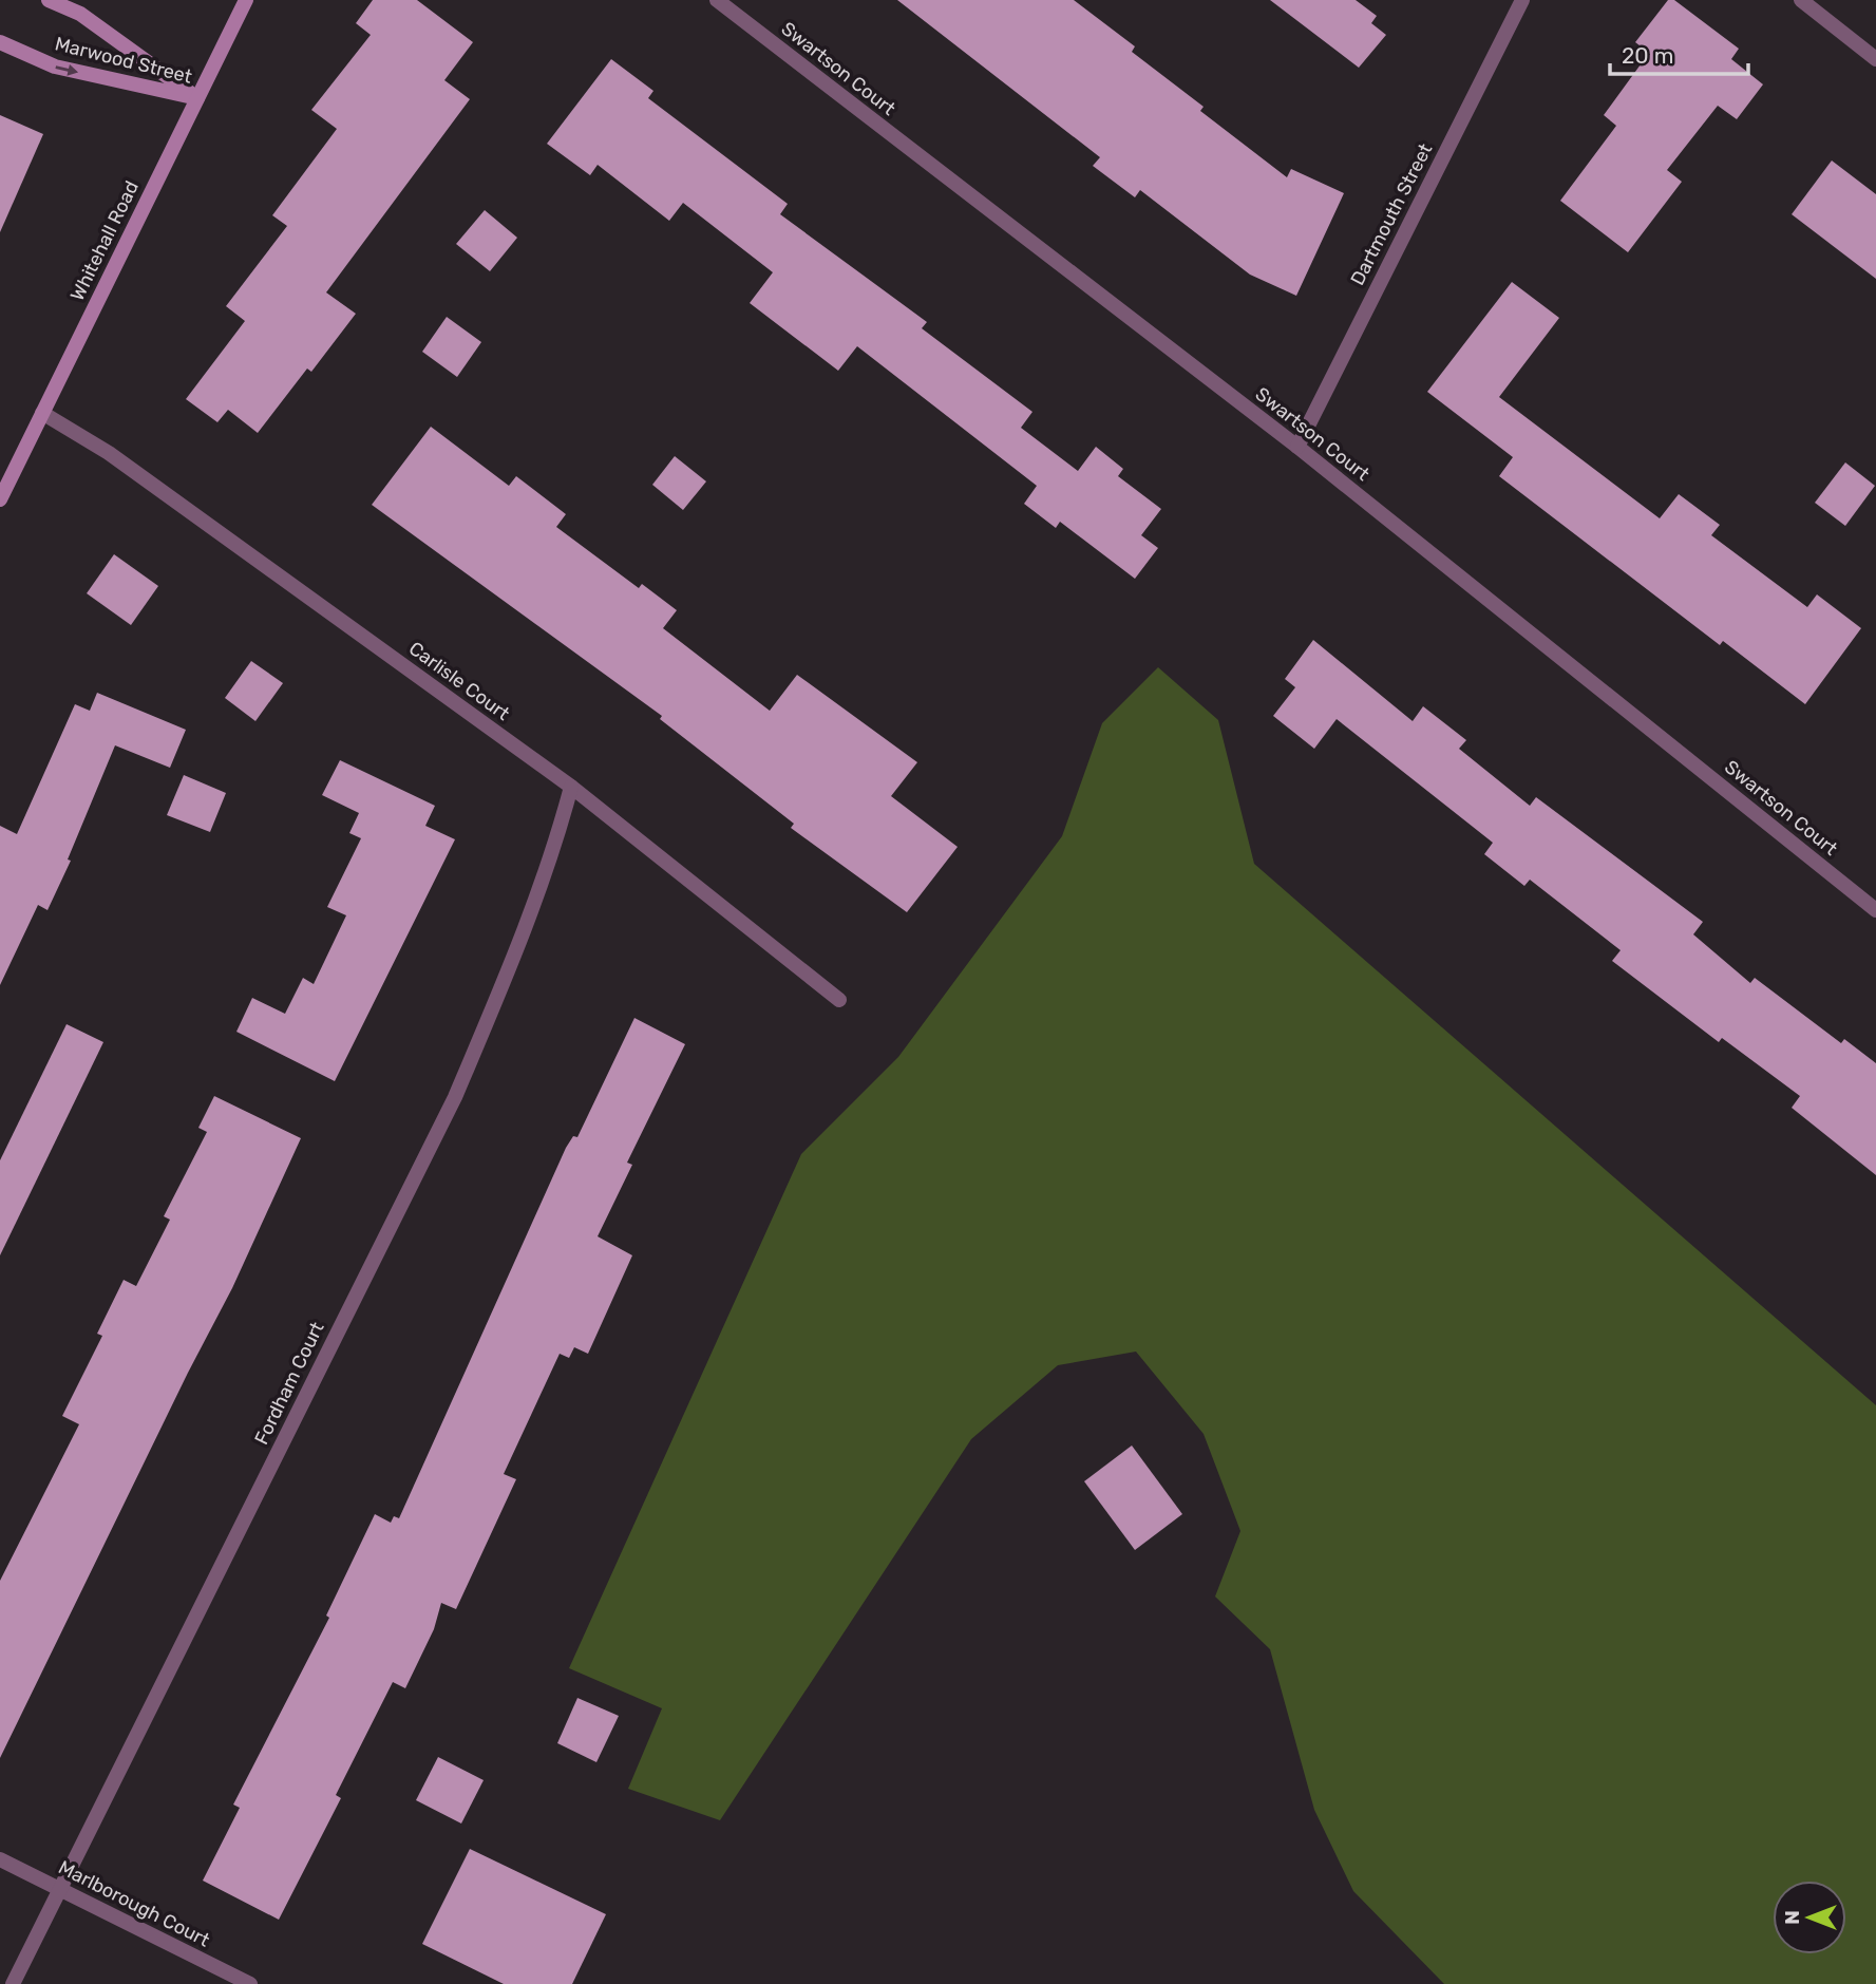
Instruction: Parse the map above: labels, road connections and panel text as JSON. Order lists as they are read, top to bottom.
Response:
{
  "streets": {
    "street": [
      "Marwood Street",
      "Swartson Court",
      "Dartmouth Street",
      "Whitehall Road",
      "Carlisle Court",
      "Fordham Court",
      "Marlborough Court"
    ]
  },
  "crossings": [
    ["Marwood Street", "Whitehall Road"],
    ["Swartson Court", "Dartmouth Street"],
    ["Whitehall Road", "Carlisle Court"],
    ["Carlisle Court", "Fordham Court"],
    ["Fordham Court", "Marlborough Court"]
  ],
  "scale_bar": "20 m",
  "north": "left"
}
